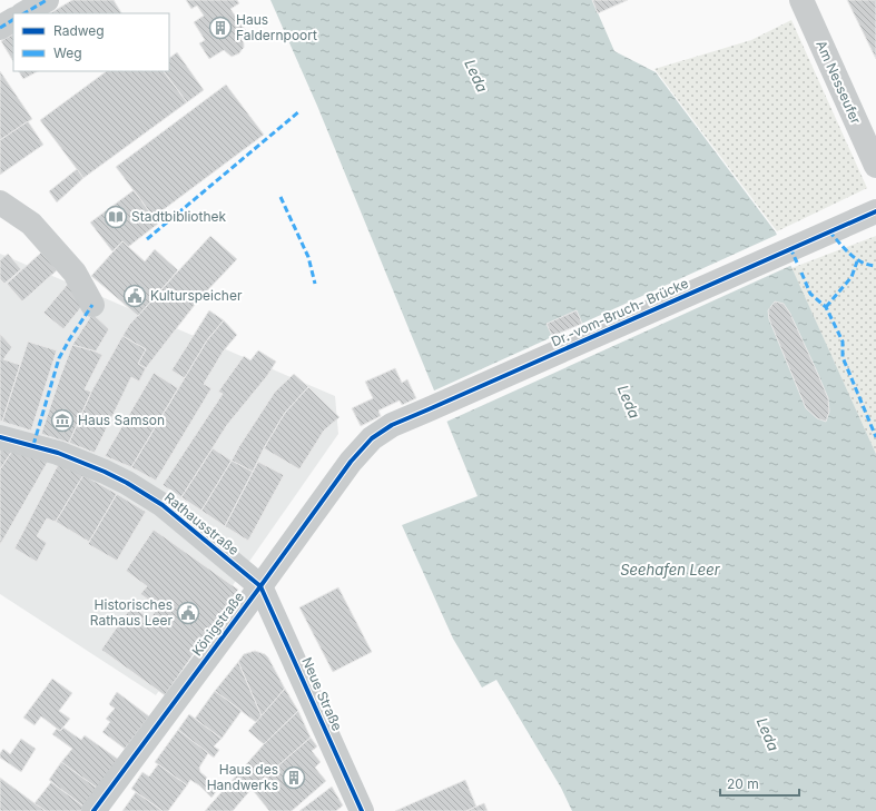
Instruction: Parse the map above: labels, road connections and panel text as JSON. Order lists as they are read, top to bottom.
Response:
{
  "streets": {
    "street": [
      "Am Nesseufer",
      "Dr.-vom-Bruch- Brücke",
      "Rathausstraße",
      "Königstraße",
      "Neue Straße"
    ]
  },
  "crossings": [
    ["Dr.-vom-Bruch- Brücke", "Königstraße"],
    ["Rathausstraße", "Königstraße"],
    ["Rathausstraße", "Neue Straße"],
    ["Königstraße", "Neue Straße"]
  ],
  "water": ["Leda", "Seehafen Leer"],
  "places": {
    "building": ["Haus Faldernpoort", "Haus des Handwerks"],
    "library": ["Stadtbibliothek"],
    "public building": ["Kulturspeicher", "Historisches Rathaus Leer"],
    "museum": ["Haus Samson"]
  },
  "legend": ["Radweg", "Weg"],
  "scale_bar": "20 m"
}
